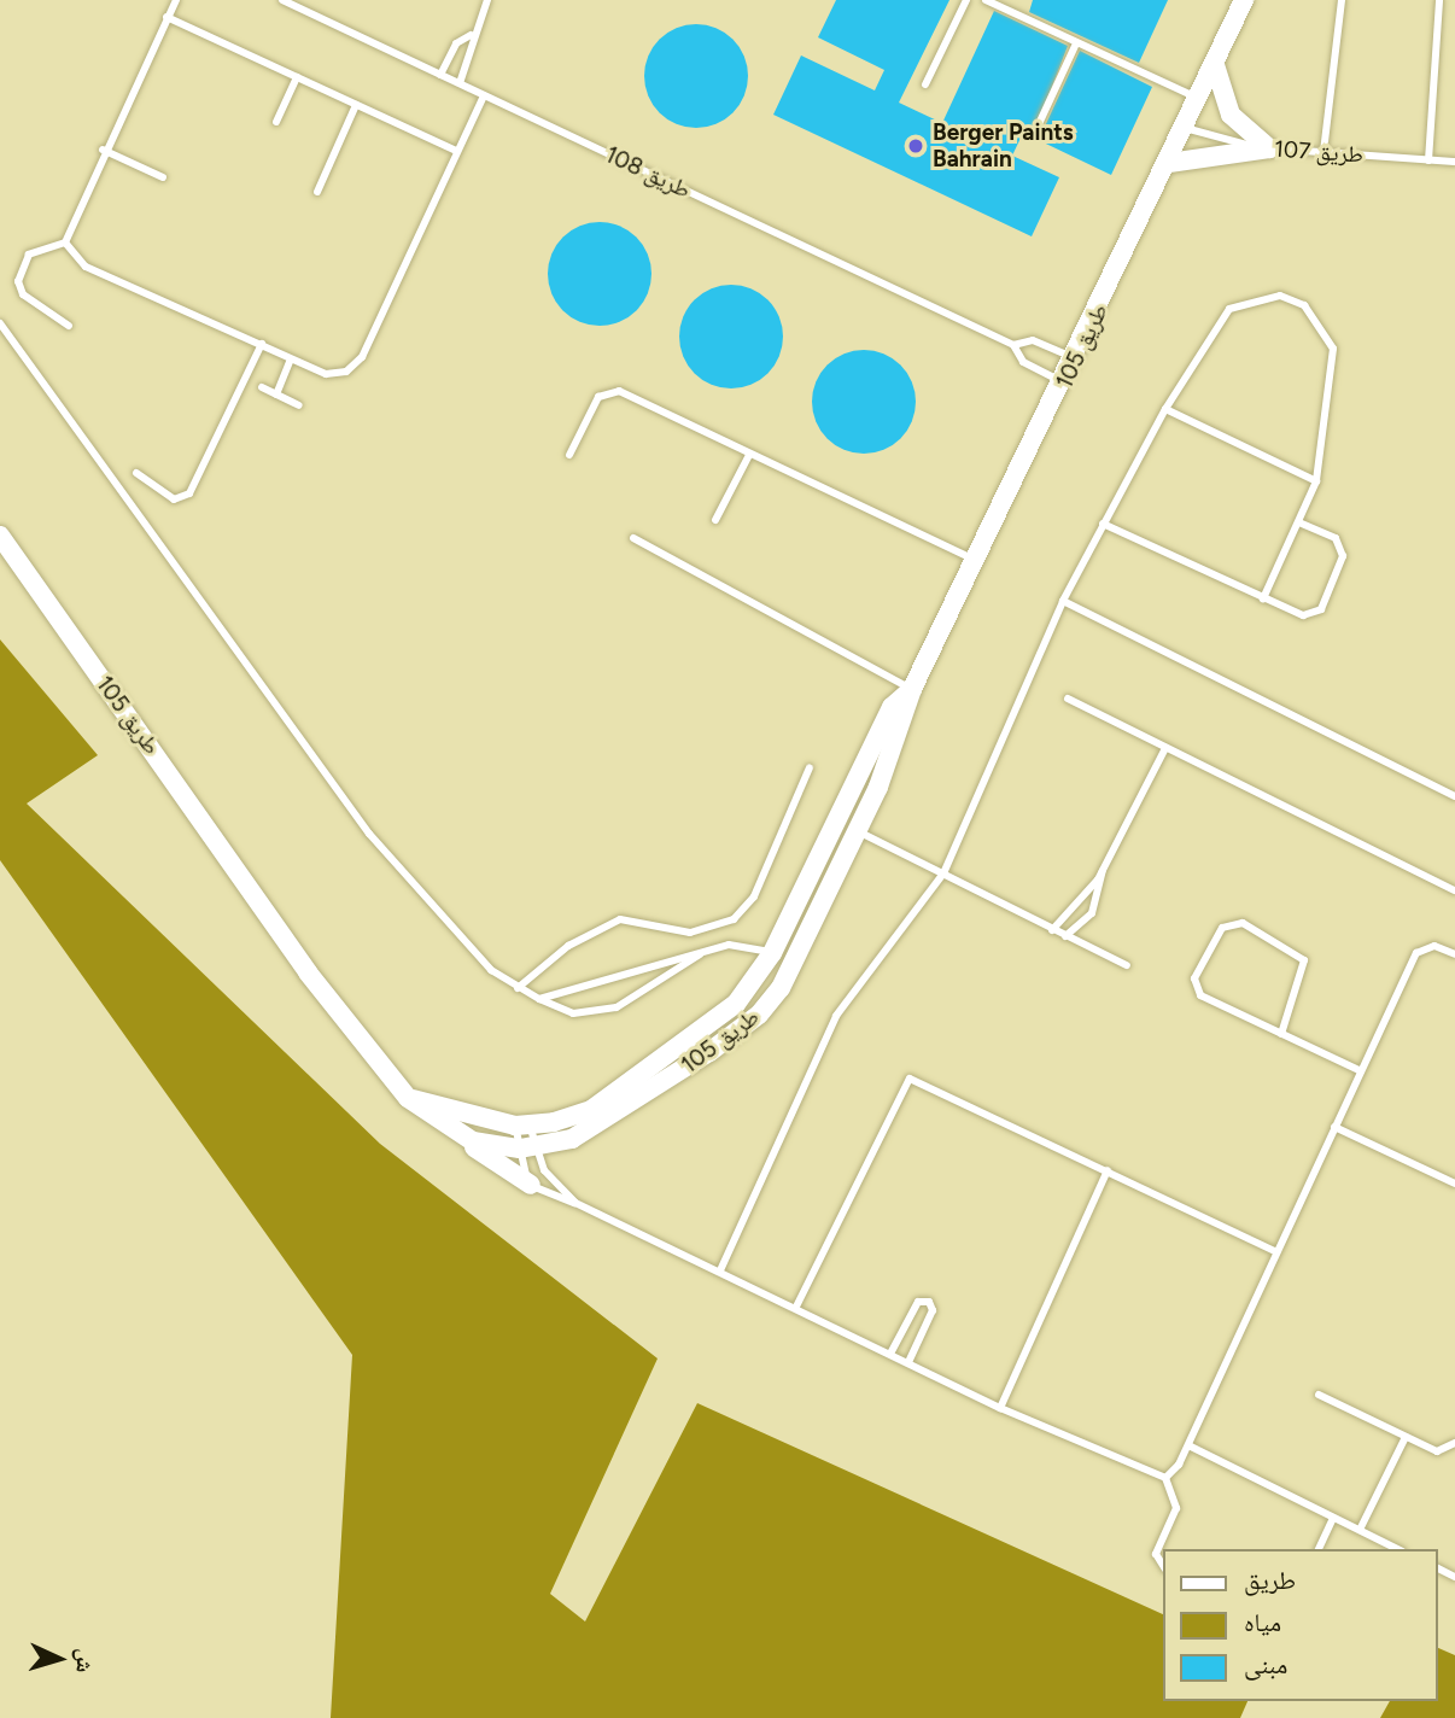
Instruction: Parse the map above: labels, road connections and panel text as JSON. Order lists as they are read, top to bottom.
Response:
{
  "streets": {
    "street": ["طريق 105"],
    "lane": ["طريق 107", "طريق 108"]
  },
  "crossings": [
    ["طريق 107", "طريق 105"],
    ["طريق 108", "طريق 105"]
  ],
  "places": ["Berger Paints Bahrain"],
  "legend": ["طريق", "مياه", "مبنى"],
  "north": "right"
}
